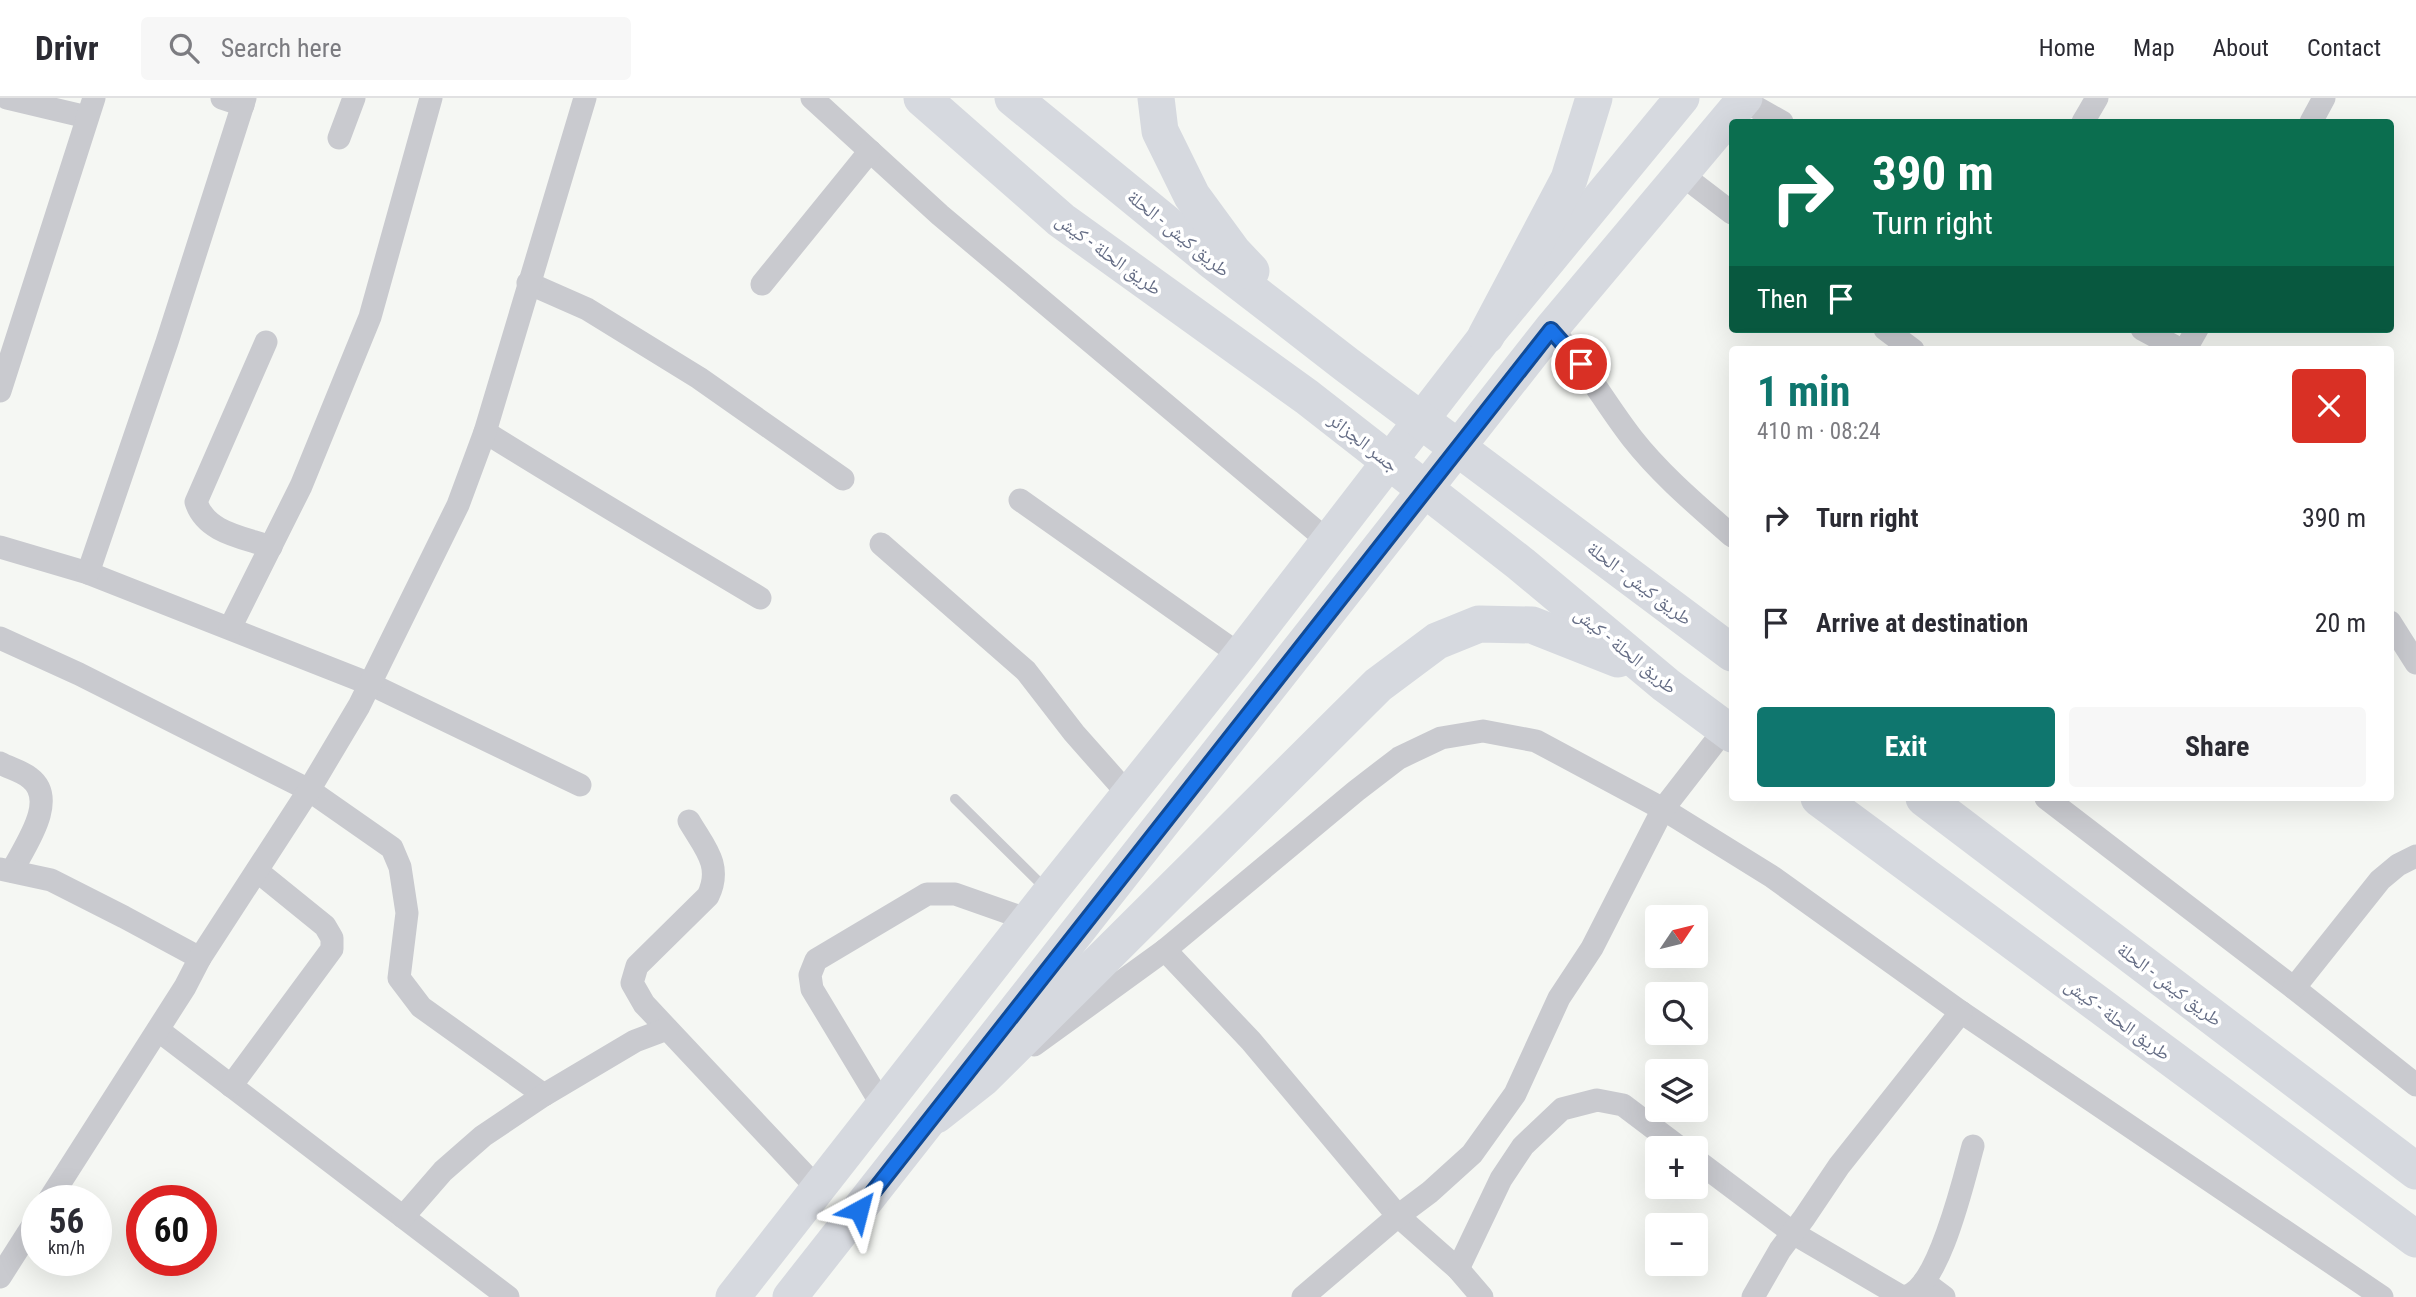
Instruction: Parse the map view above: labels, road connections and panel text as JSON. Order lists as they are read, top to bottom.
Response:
{
  "streets": {
    "highway": ["طريق كيش - الحلة", "طريق الحلة - كيش", "جسر الجزائر"]
  },
  "crossings": [
    ["طريق الحلة - كيش", "جسر الجزائر"]
  ],
  "north": "top right",
  "page": {
    "header": "Drivr",
    "search": "Search here",
    "nav": [
      "Home",
      "Map",
      "About",
      "Contact"
    ],
    "turn": ["390 m", "Turn right"],
    "then": "Then",
    "heading": ["1 min", "410 m · 08:24"],
    "list": [
      {
        "name": "Turn right",
        "value": "390 m"
      },
      {
        "name": "Arrive at destination",
        "value": "20 m"
      }
    ],
    "buttons": ["Exit", "Share"],
    "map_buttons": ["+", "−"],
    "speed": "56 km/h",
    "limit": "60"
  }
}
